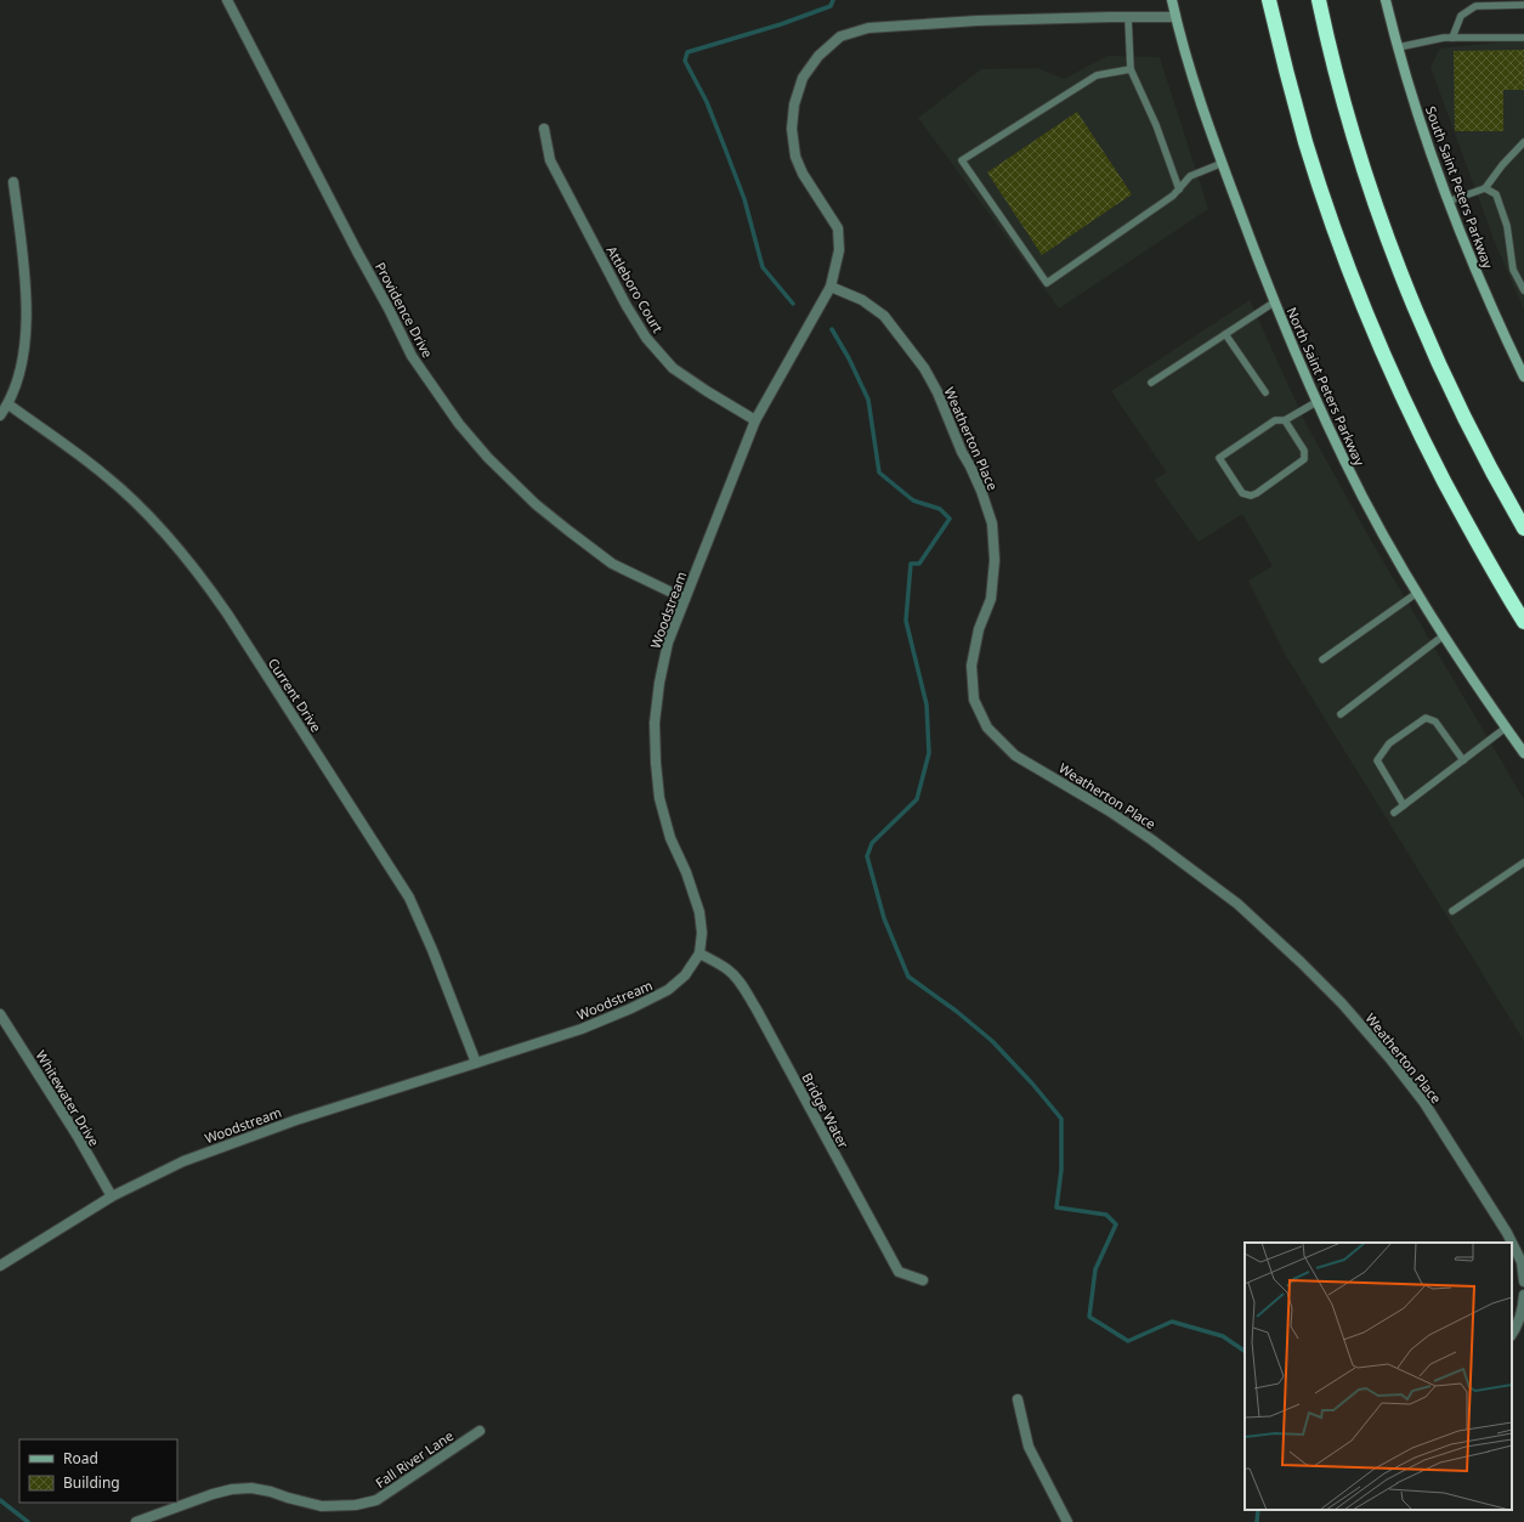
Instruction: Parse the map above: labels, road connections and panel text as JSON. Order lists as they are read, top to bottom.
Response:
{
  "streets": {
    "main road": ["South Saint Peters Parkway", "North Saint Peters Parkway"],
    "street": [
      "Attleboro Court",
      "Providence Drive",
      "Weatherton Place",
      "Woodstream",
      "Current Drive",
      "Whitewater Drive",
      "Bridge Water",
      "Fall River Lane"
    ]
  },
  "crossings": [
    ["Attleboro Court", "Woodstream"],
    ["Providence Drive", "Woodstream"],
    ["North Saint Peters Parkway", "Woodstream"],
    ["Weatherton Place", "Woodstream"],
    ["Woodstream", "Current Drive"],
    ["Woodstream", "Whitewater Drive"],
    ["Woodstream", "Bridge Water"]
  ],
  "legend": ["Road", "Building"]
}
